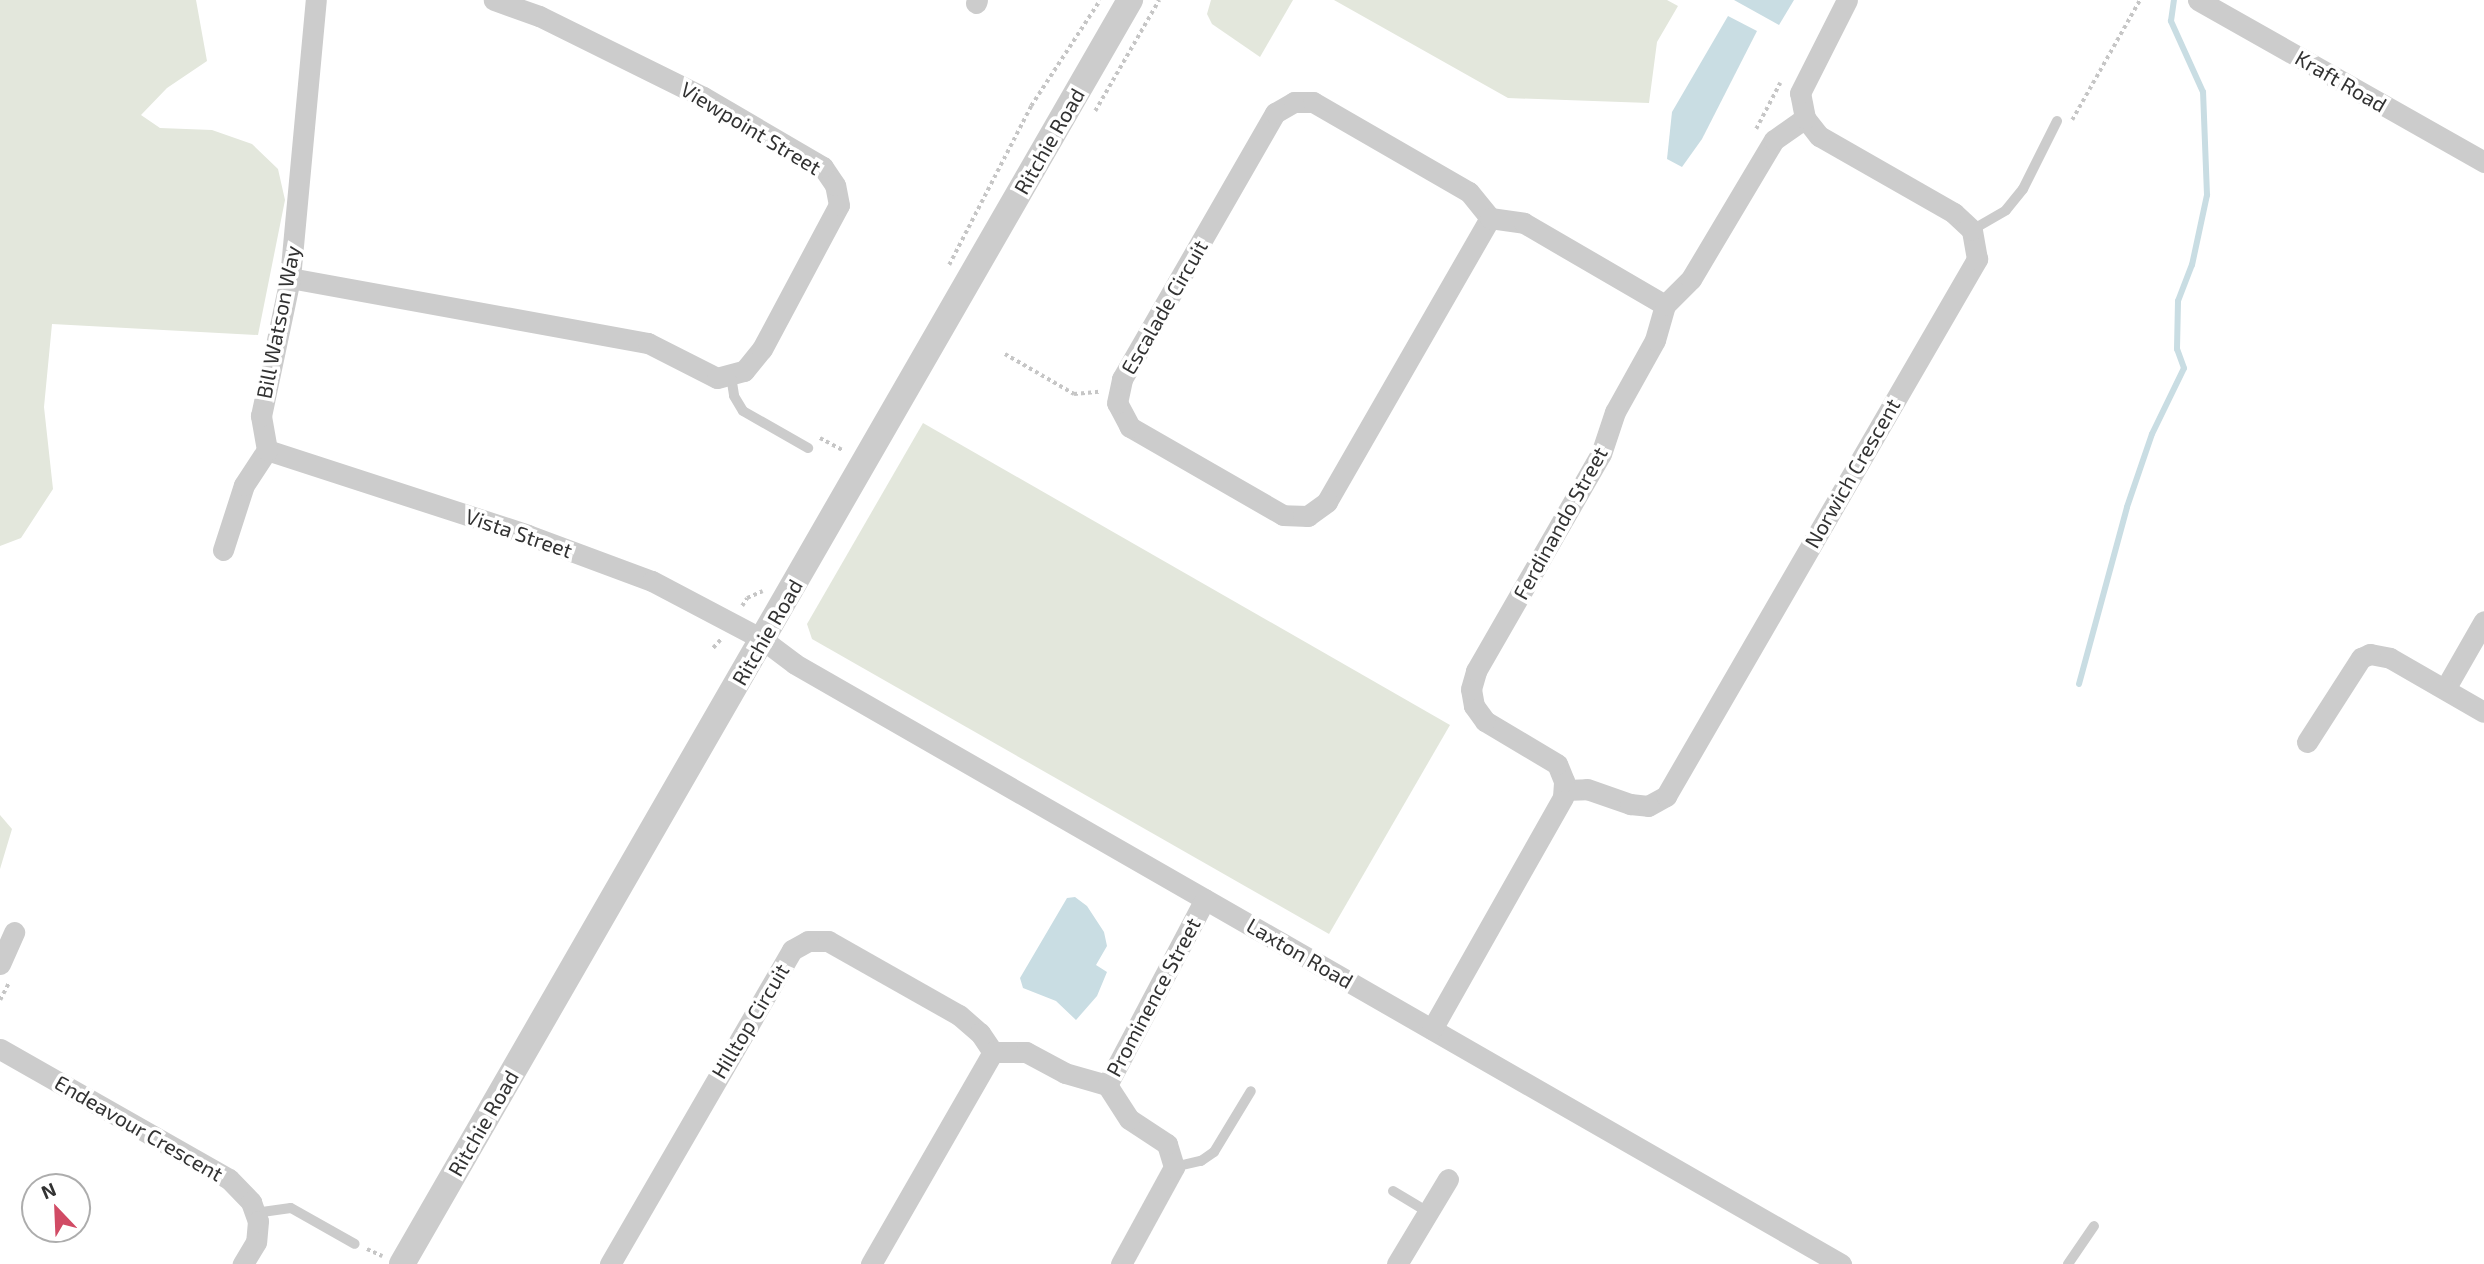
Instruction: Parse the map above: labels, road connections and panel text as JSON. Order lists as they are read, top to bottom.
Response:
{
  "streets": {
    "street": [
      "Kraft Road",
      "Viewpoint Street",
      "Ritchie Road",
      "Escalade Circuit",
      "Bill Watson Way",
      "Norwich Crescent",
      "Ferdinando Street",
      "Vista Street",
      "Laxton Road",
      "Prominence Street",
      "Hilltop Circuit",
      "Endeavour Crescent"
    ]
  },
  "crossings": [
    ["Ritchie Road", "Vista Street"],
    ["Ritchie Road", "Laxton Road"],
    ["Bill Watson Way", "Vista Street"],
    ["Norwich Crescent", "Ferdinando Street"],
    ["Vista Street", "Laxton Road"],
    ["Laxton Road", "Prominence Street"]
  ],
  "north": "top left"
}
